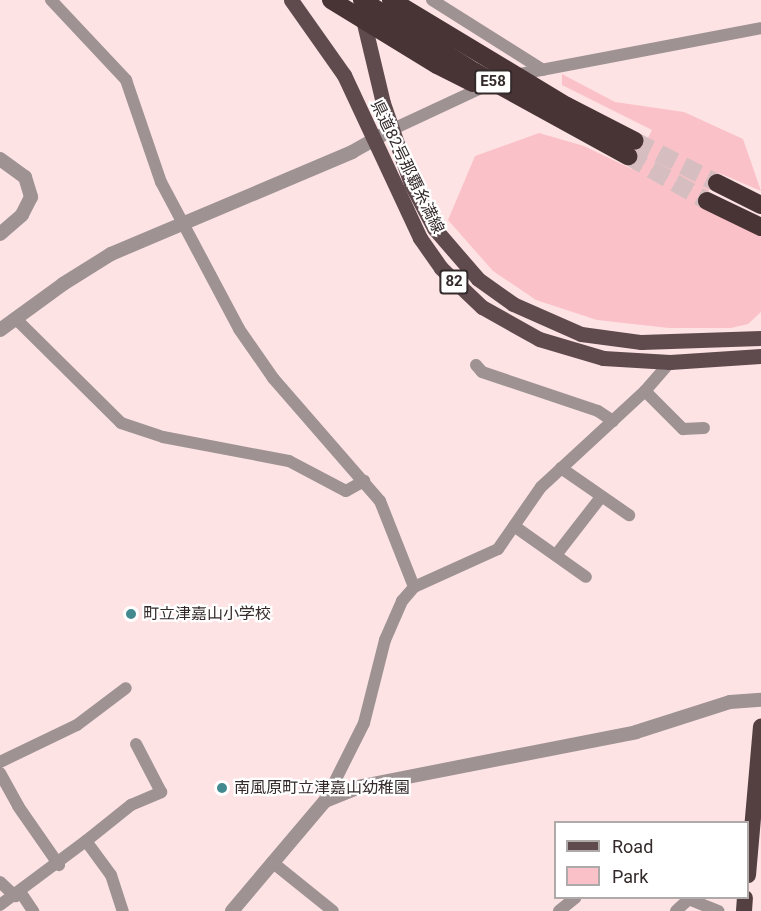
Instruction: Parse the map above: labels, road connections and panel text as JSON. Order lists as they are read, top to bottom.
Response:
{
  "streets": {
    "highway": ["E58"],
    "main road": ["県道82号那覇糸満線", "82"]
  },
  "crossings": [
    ["E58", "県道82号那覇糸満線"]
  ],
  "places": ["町立津嘉山小学校", "南風原町立津嘉山幼稚園"],
  "legend": ["Road", "Park"]
}
